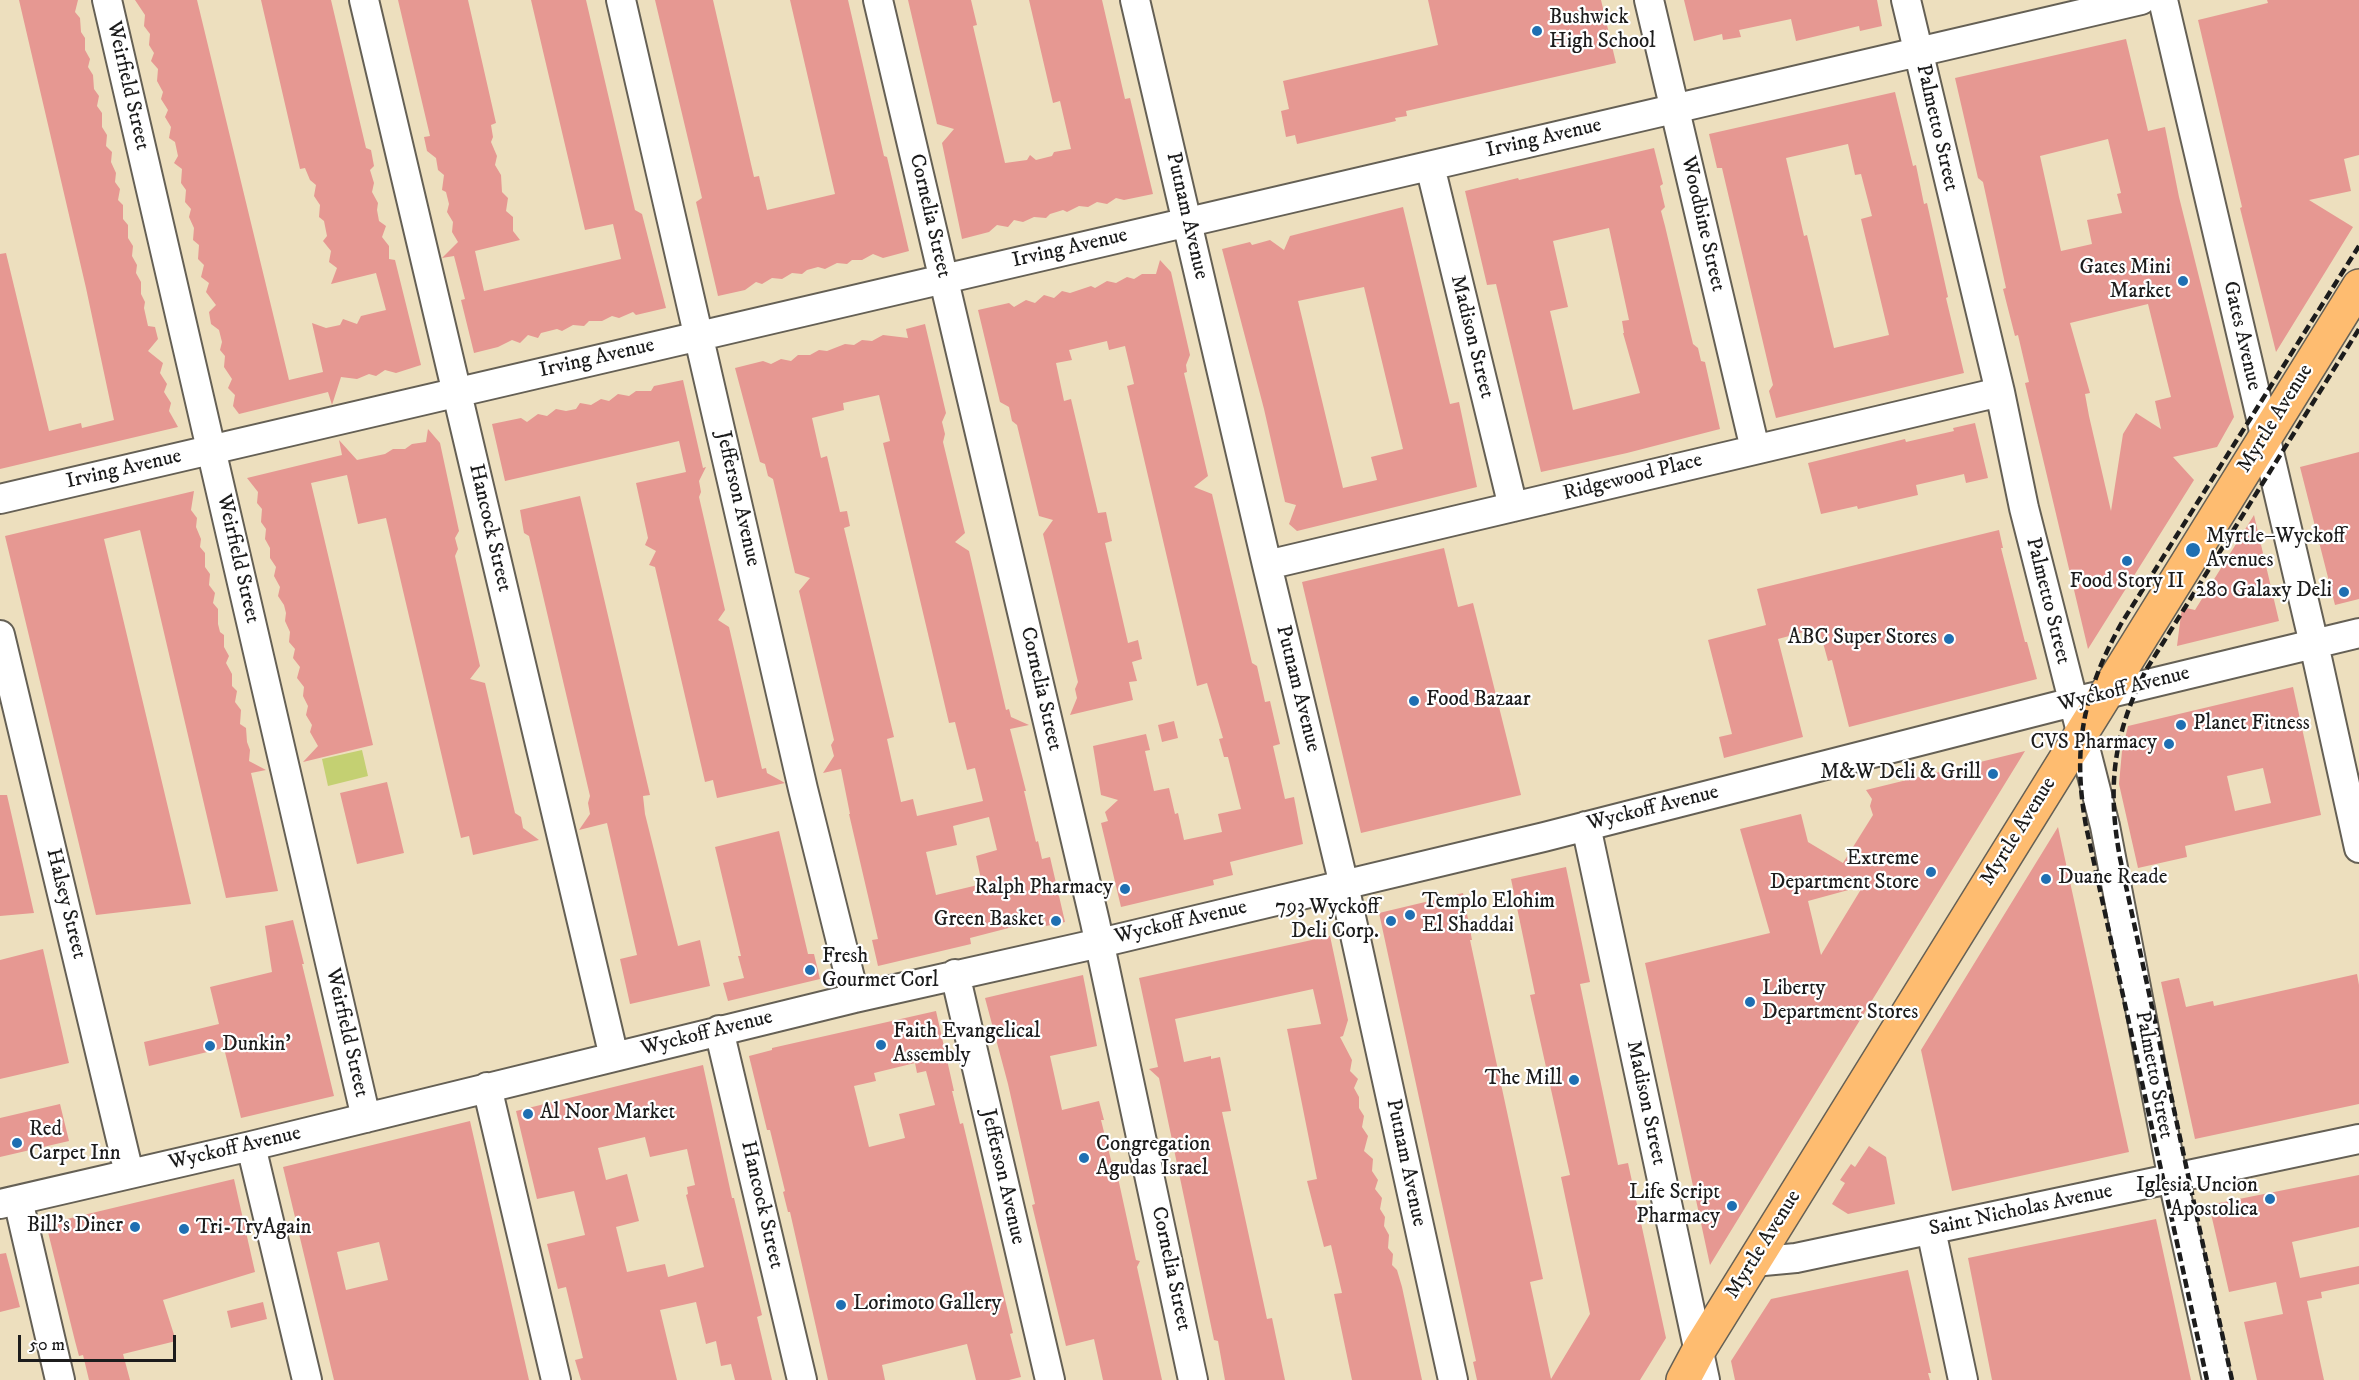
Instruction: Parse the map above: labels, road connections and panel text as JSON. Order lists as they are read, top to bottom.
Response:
{
  "streets": {
    "main road": ["Myrtle Avenue"],
    "street": [
      "Weirfield Street",
      "Palmetto Street",
      "Irving Avenue",
      "Cornelia Street",
      "Putnam Avenue",
      "Woodbine Street",
      "Gates Avenue",
      "Madison Street",
      "Ridgewood Place",
      "Jefferson Avenue",
      "Hancock Street",
      "Wyckoff Avenue",
      "Halsey Street",
      "Saint Nicholas Avenue"
    ]
  },
  "crossings": [
    ["Weirfield Street", "Irving Avenue"],
    ["Weirfield Street", "Wyckoff Avenue"],
    ["Palmetto Street", "Irving Avenue"],
    ["Palmetto Street", "Myrtle Avenue"],
    ["Palmetto Street", "Ridgewood Place"],
    ["Palmetto Street", "Wyckoff Avenue"],
    ["Palmetto Street", "Saint Nicholas Avenue"],
    ["Irving Avenue", "Cornelia Street"],
    ["Irving Avenue", "Putnam Avenue"],
    ["Irving Avenue", "Woodbine Street"],
    ["Irving Avenue", "Madison Street"],
    ["Irving Avenue", "Jefferson Avenue"],
    ["Irving Avenue", "Hancock Street"],
    ["Cornelia Street", "Wyckoff Avenue"],
    ["Putnam Avenue", "Ridgewood Place"],
    ["Putnam Avenue", "Wyckoff Avenue"],
    ["Woodbine Street", "Ridgewood Place"],
    ["Gates Avenue", "Myrtle Avenue"],
    ["Gates Avenue", "Wyckoff Avenue"],
    ["Madison Street", "Myrtle Avenue"],
    ["Madison Street", "Ridgewood Place"],
    ["Madison Street", "Wyckoff Avenue"],
    ["Myrtle Avenue", "Wyckoff Avenue"],
    ["Myrtle Avenue", "Saint Nicholas Avenue"],
    ["Jefferson Avenue", "Wyckoff Avenue"],
    ["Hancock Street", "Wyckoff Avenue"],
    ["Wyckoff Avenue", "Halsey Street"]
  ],
  "places": [
    "Bushwick High School",
    "Gates Mini Market",
    "Myrtle–Wyckoff Avenues",
    "Food Story II",
    "280 Galaxy Deli",
    "ABC Super Stores",
    "Food Bazaar",
    "Planet Fitness",
    "CVS Pharmacy",
    "M&W Deli & Grill",
    "Extreme Department Store",
    "Duane Reade",
    "Ralph Pharmacy",
    "Templo Elohim El Shaddai",
    "Green Basket",
    "793 Wyckoff Deli Corp.",
    "Fresh Gourmet Corl",
    "Liberty Department Stores",
    "Faith Evangelical Assembly",
    "Dunkin'",
    "The Mill",
    "Al Noor Market",
    "Red Carpet Inn",
    "Congregation Agudas Israel",
    "Iglesia Uncion Apostolica",
    "Life Script Pharmacy",
    "Bill's Diner",
    "Tri-TryAgain",
    "Lorimoto Gallery"
  ],
  "scale_bar": "50 m"
}
